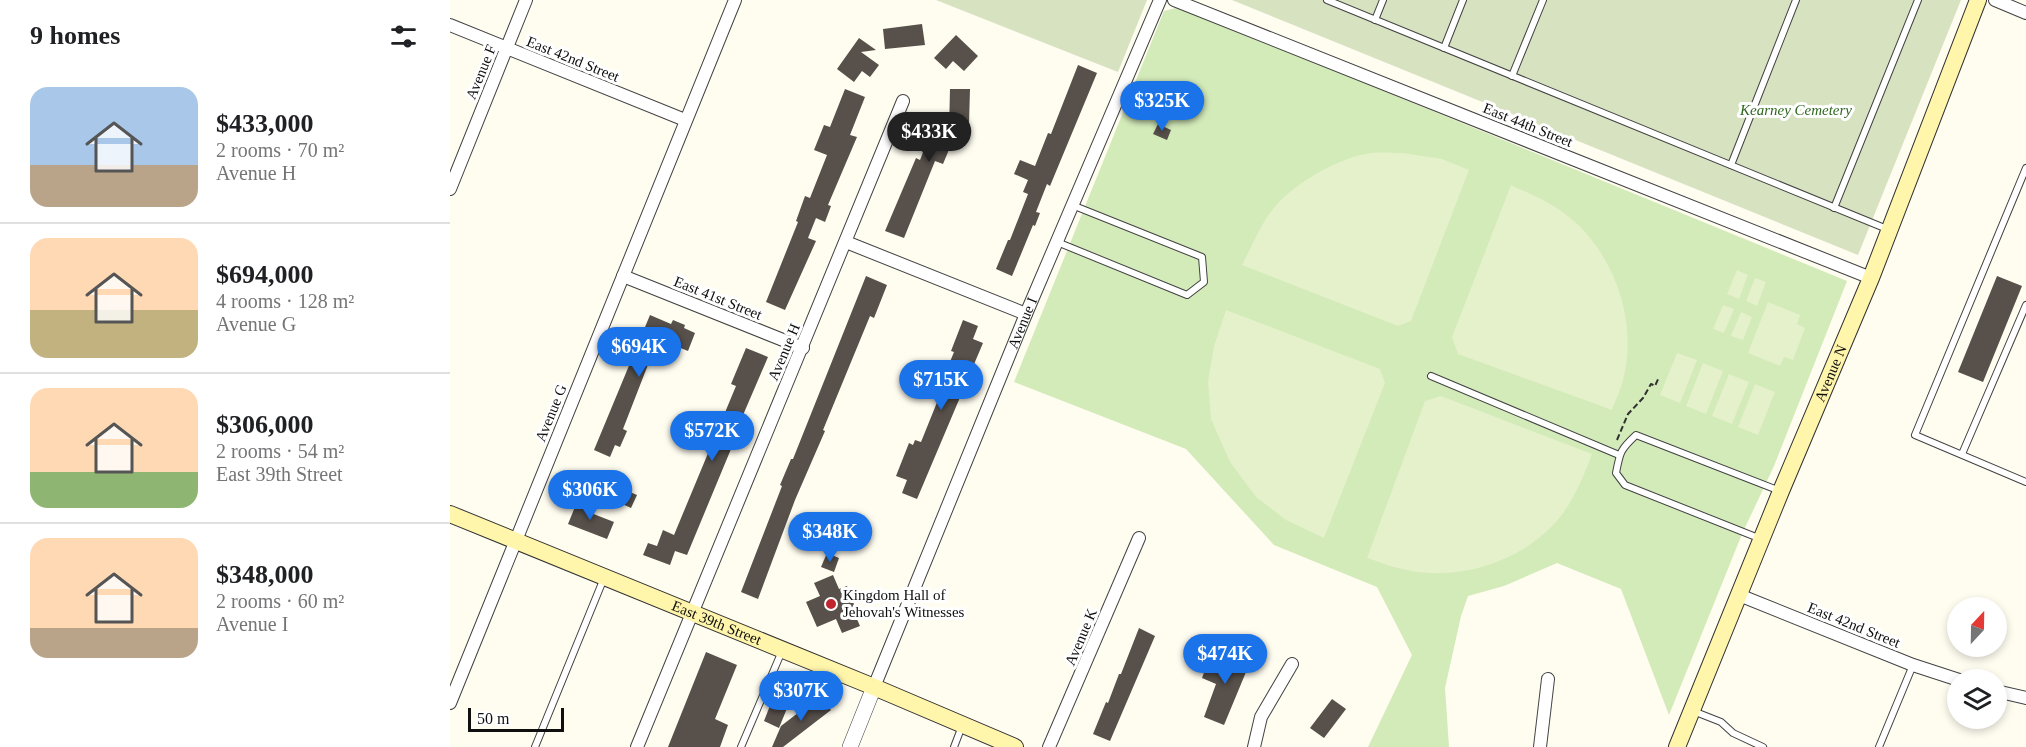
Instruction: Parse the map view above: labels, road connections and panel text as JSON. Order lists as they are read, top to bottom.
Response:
{
  "streets": {
    "main road": ["Avenue N", "East 39th Street"],
    "street": [
      "East 42nd Street",
      "Avenue F",
      "East 44th Street",
      "East 41st Street",
      "Avenue I",
      "Avenue H",
      "Avenue G",
      "Avenue K"
    ]
  },
  "crossings": [
    ["East 42nd Street", "Avenue F"],
    ["East 42nd Street", "Avenue N"],
    ["East 42nd Street", "Avenue G"],
    ["East 44th Street", "Avenue N"],
    ["East 41st Street", "Avenue H"],
    ["East 41st Street", "Avenue G"],
    ["Avenue I", "East 39th Street"],
    ["Avenue H", "East 39th Street"],
    ["Avenue G", "East 39th Street"]
  ],
  "parks": ["Kearney Cemetery"],
  "places": ["Kingdom Hall of Jehovah's Witnesses"],
  "scale_bar": "50 m",
  "north": "top",
  "page": {
    "heading": "9 homes",
    "list": [
      {
        "name": "$433,000",
        "note": "2 rooms · 70 m² · Avenue H"
      },
      {
        "name": "$694,000",
        "note": "4 rooms · 128 m² · Avenue G"
      },
      {
        "name": "$306,000",
        "note": "2 rooms · 54 m² · East 39th Street"
      },
      {
        "name": "$348,000",
        "note": "2 rooms · 60 m² · Avenue I"
      }
    ],
    "price": [
      "$325K",
      "$433K",
      "$694K",
      "$715K",
      "$572K",
      "$306K",
      "$348K",
      "$474K",
      "$307K"
    ],
    "scale": "50 m"
  }
}
